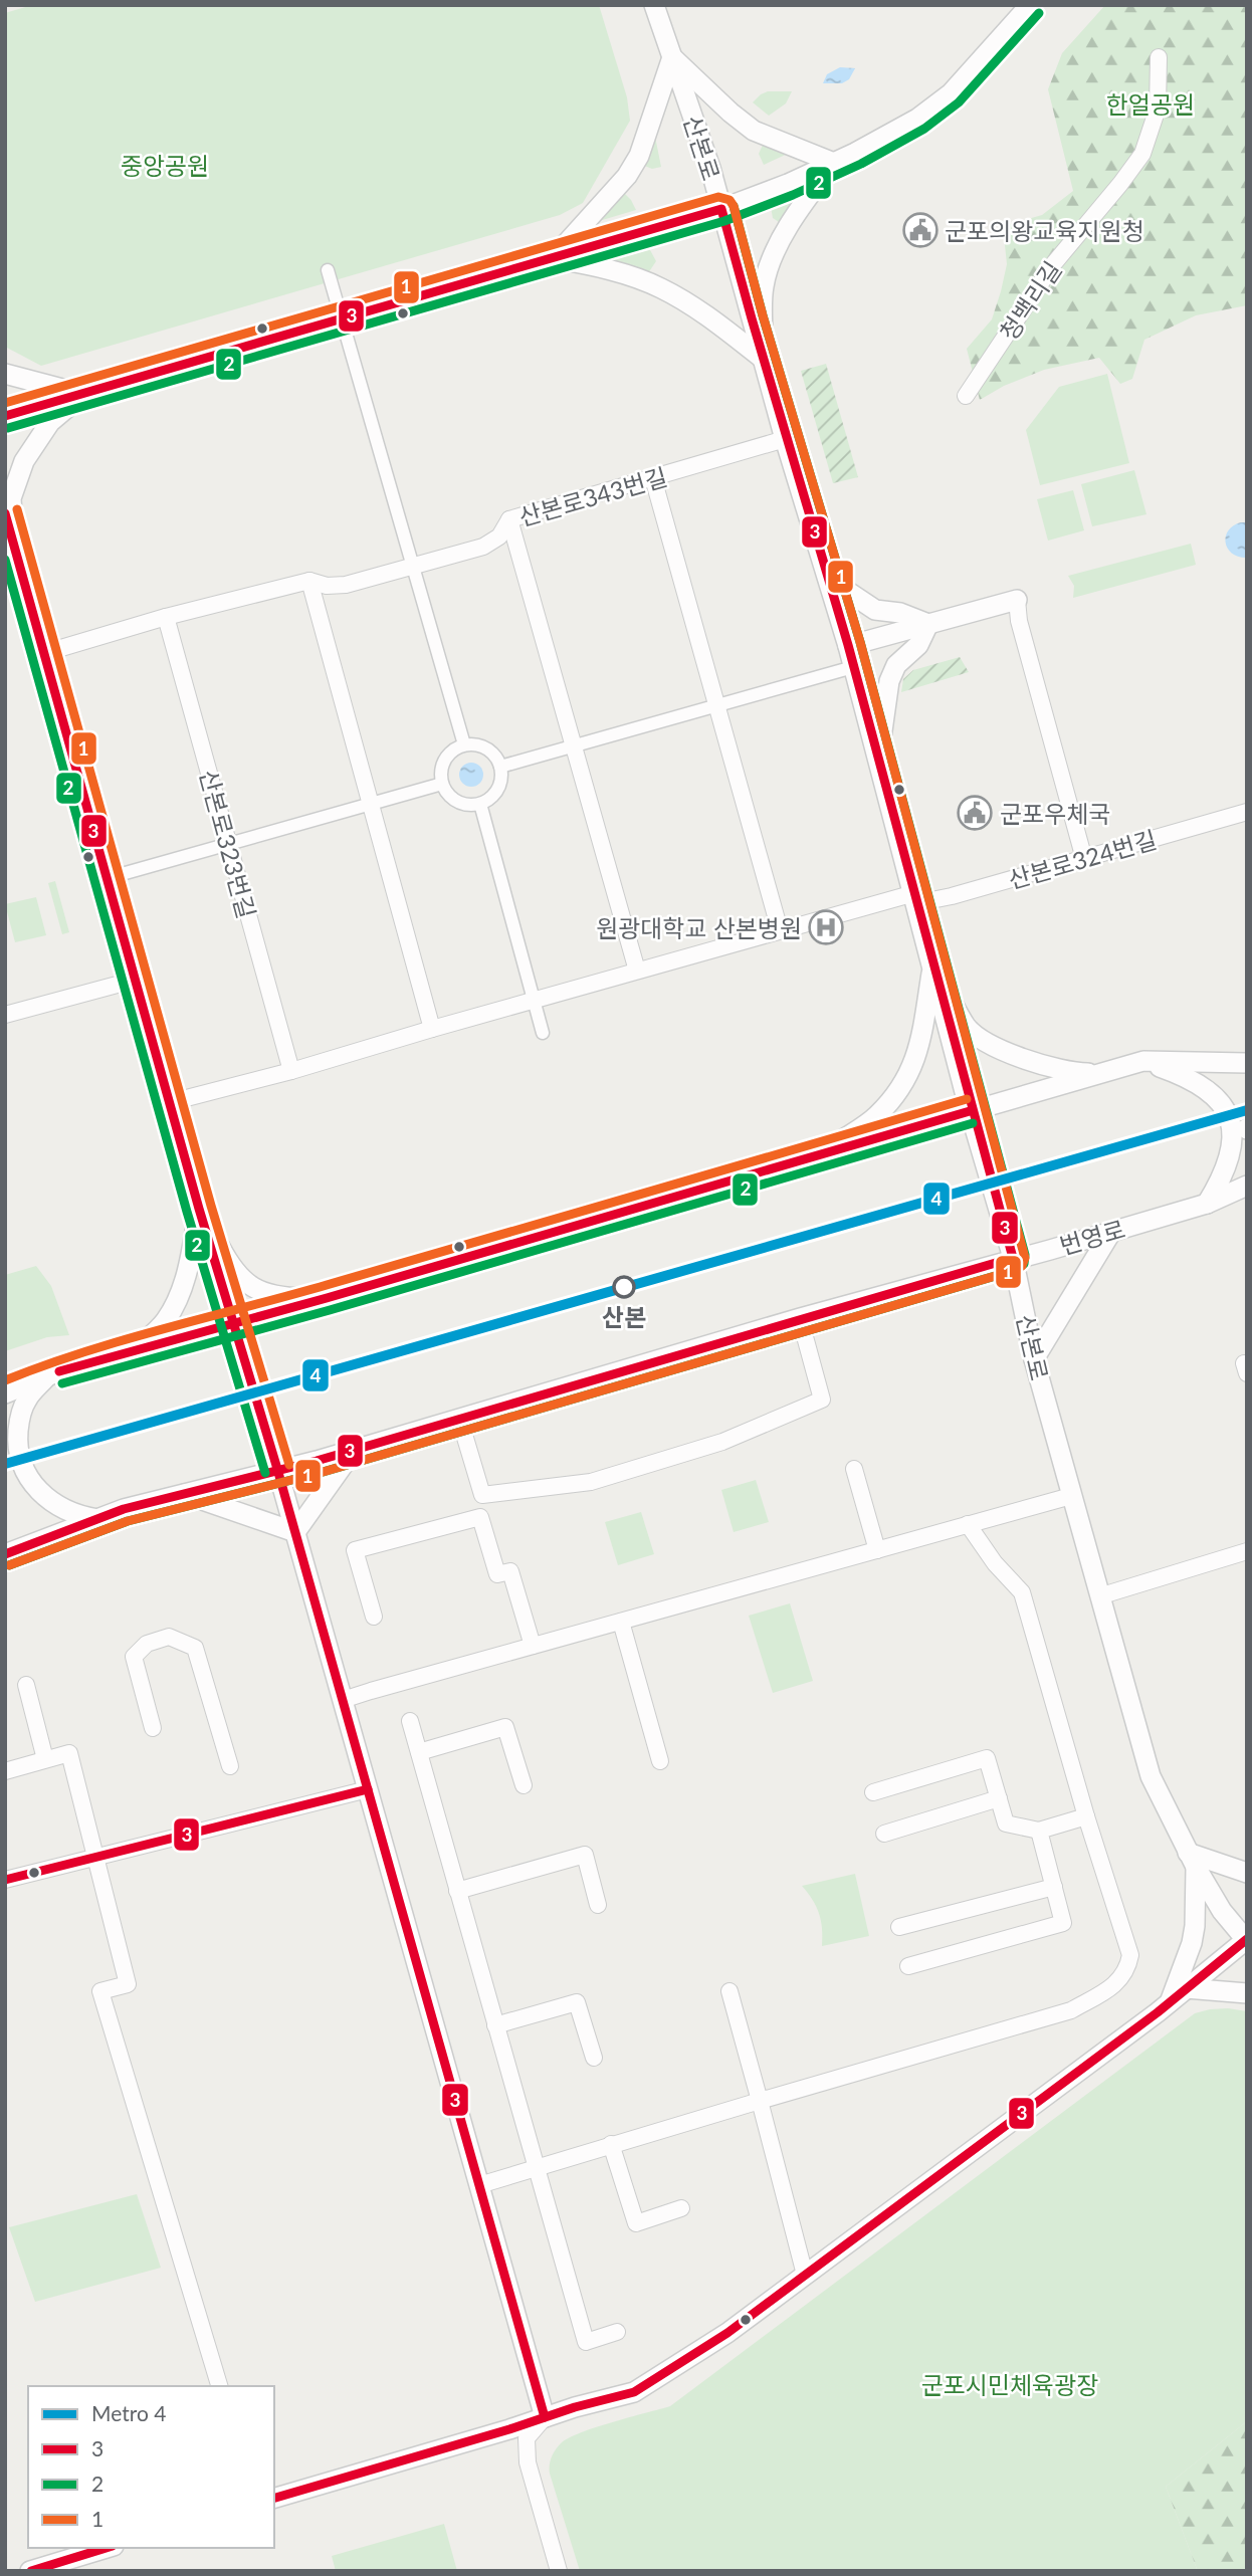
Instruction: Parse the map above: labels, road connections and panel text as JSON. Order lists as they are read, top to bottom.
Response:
{
  "streets": {
    "street": [
      "산본로",
      "청백리길",
      "산본로343번길",
      "산본로323번길",
      "산본로324번길",
      "번영로"
    ]
  },
  "crossings": [
    ["산본로", "산본로343번길"],
    ["산본로", "산본로324번길"],
    ["산본로", "번영로"],
    ["산본로343번길", "산본로323번길"]
  ],
  "parks": ["한얼공원", "중앙공원", "군포시민체육광장"],
  "places": {
    "public building": ["군포의왕교육지원청", "군포우체국"],
    "hospital": ["원광대학교 산본병원"],
    "other": ["산본"]
  },
  "lines": [
    "transit line 2",
    "transit line 1",
    "transit line 3",
    "metro line 4"
  ],
  "legend": [
    "Metro 4",
    "3",
    "2",
    "1"
  ]
}
